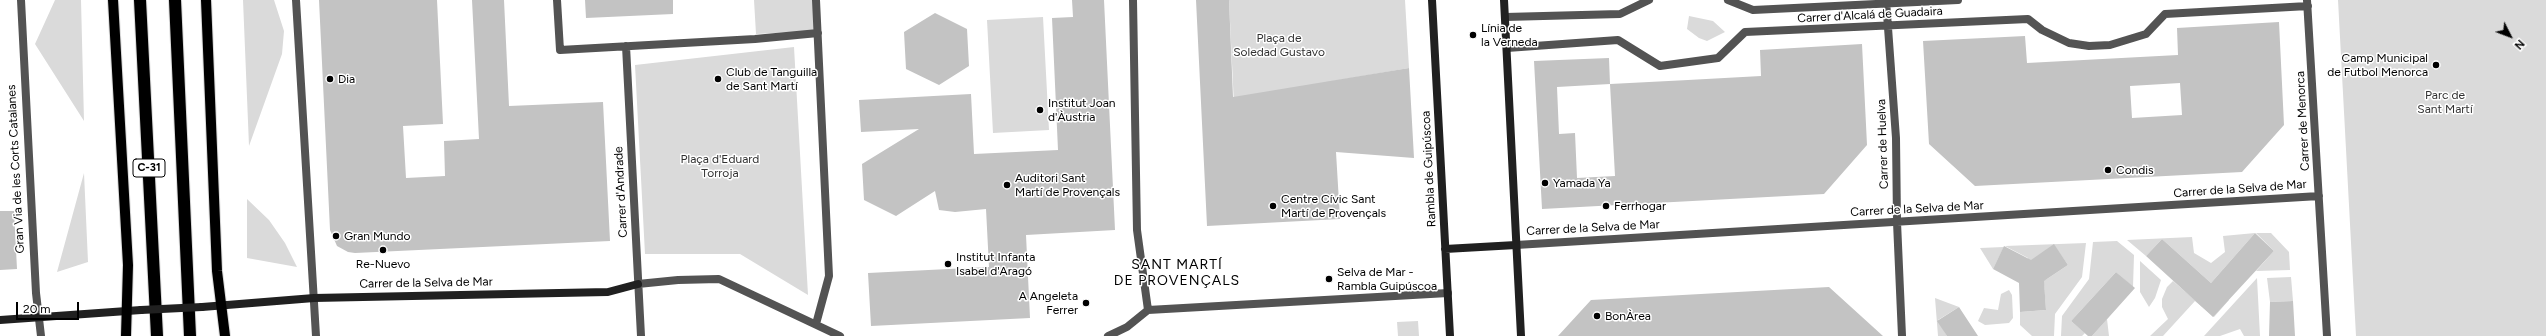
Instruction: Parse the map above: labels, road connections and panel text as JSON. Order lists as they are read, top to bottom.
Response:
{
  "streets": {
    "highway": ["C-31"],
    "street": [
      "Carrer d'Alcalá de Guadaira",
      "Carrer de Menorca",
      "Carrer de Huelva",
      "Gran Via de les Corts Catalanes",
      "Rambla de Guipúscoa",
      "Carrer de la Selva de Mar",
      "Carrer d'Andrade"
    ]
  },
  "crossings": [
    ["Carrer d'Alcalá de Guadaira", "Carrer de Menorca"],
    ["Carrer d'Alcalá de Guadaira", "Carrer de Huelva"],
    ["Carrer de Menorca", "Carrer de la Selva de Mar"],
    ["Carrer de Huelva", "Carrer de la Selva de Mar"],
    ["Gran Via de les Corts Catalanes", "Carrer de la Selva de Mar"],
    ["Carrer de la Selva de Mar", "Carrer d'Andrade"]
  ],
  "districts": ["SANT MARTÍ DE PROVENÇALS"],
  "parks": ["Plaça de Soledad Gustavo", "Parc de Sant Martí", "Plaça d'Eduard Torroja"],
  "places": [
    "Línia de la Verneda",
    "Camp Municipal de Futbol Menorca",
    "Dia",
    "Club de Tanguilla de Sant Martí",
    "Institut Joan d'Àustria",
    "Condis",
    "Yamada Ya",
    "Auditori Sant Martí de Provençals",
    "Centre Cívic Sant Martí de Provençals",
    "Ferrhogar",
    "Gran Mundo",
    "Re-Nuevo",
    "Institut Infanta Isabel d'Aragó",
    "Selva de Mar - Rambla Guipúscoa",
    "A Angeleta Ferrer",
    "BonÀrea"
  ],
  "scale_bar": "20 m",
  "north": "bottom right"
}
